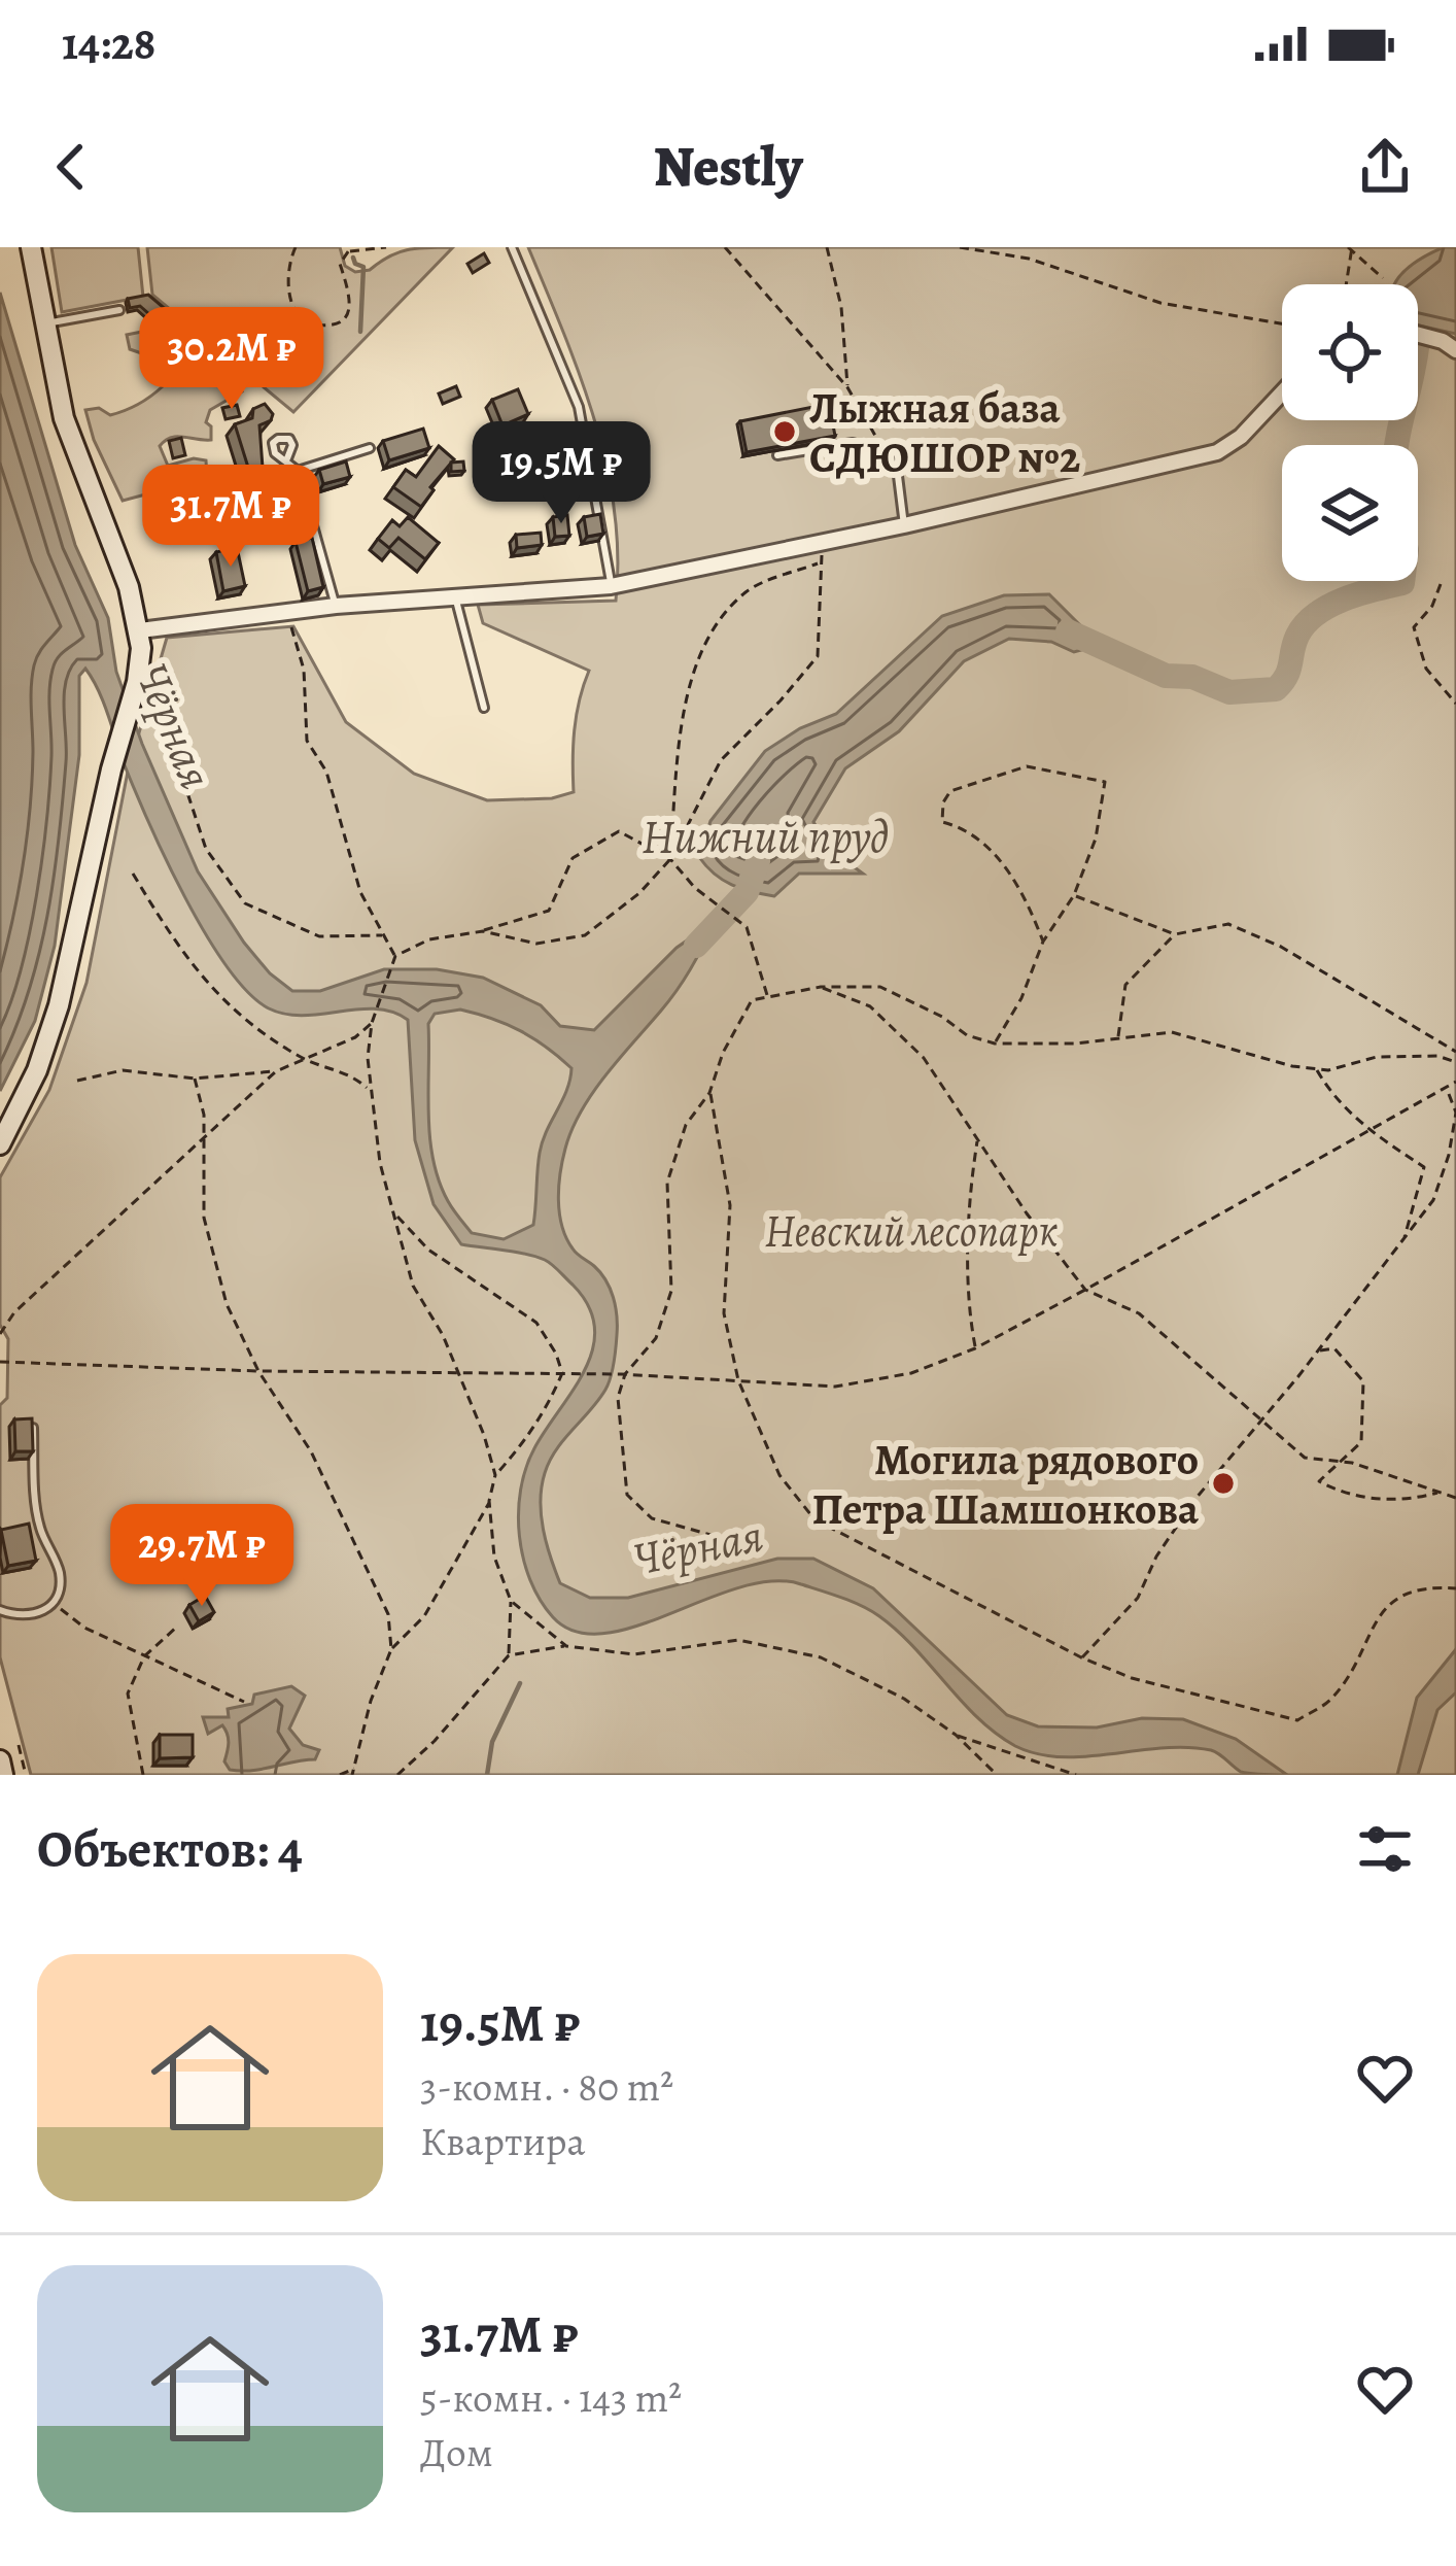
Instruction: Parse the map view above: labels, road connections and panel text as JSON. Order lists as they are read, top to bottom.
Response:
{
  "water": ["Чёрная", "Нижний пруд"],
  "parks": ["Невский лесопарк"],
  "places": ["Лыжная база СДЮШОР №2", "Могила рядового Петра Шамшонкова"],
  "page": {
    "status": "14:28",
    "header": "Nestly",
    "price": [
      "30.2M ₽",
      "19.5M ₽",
      "31.7M ₽",
      "29.7M ₽"
    ],
    "heading": "Объектов: 4",
    "list": [
      {
        "name": "19.5M ₽",
        "note": "3-комн. · 80 m² · Квартира"
      },
      {
        "name": "31.7M ₽",
        "note": "5-комн. · 143 m² · Дом"
      }
    ]
  }
}
